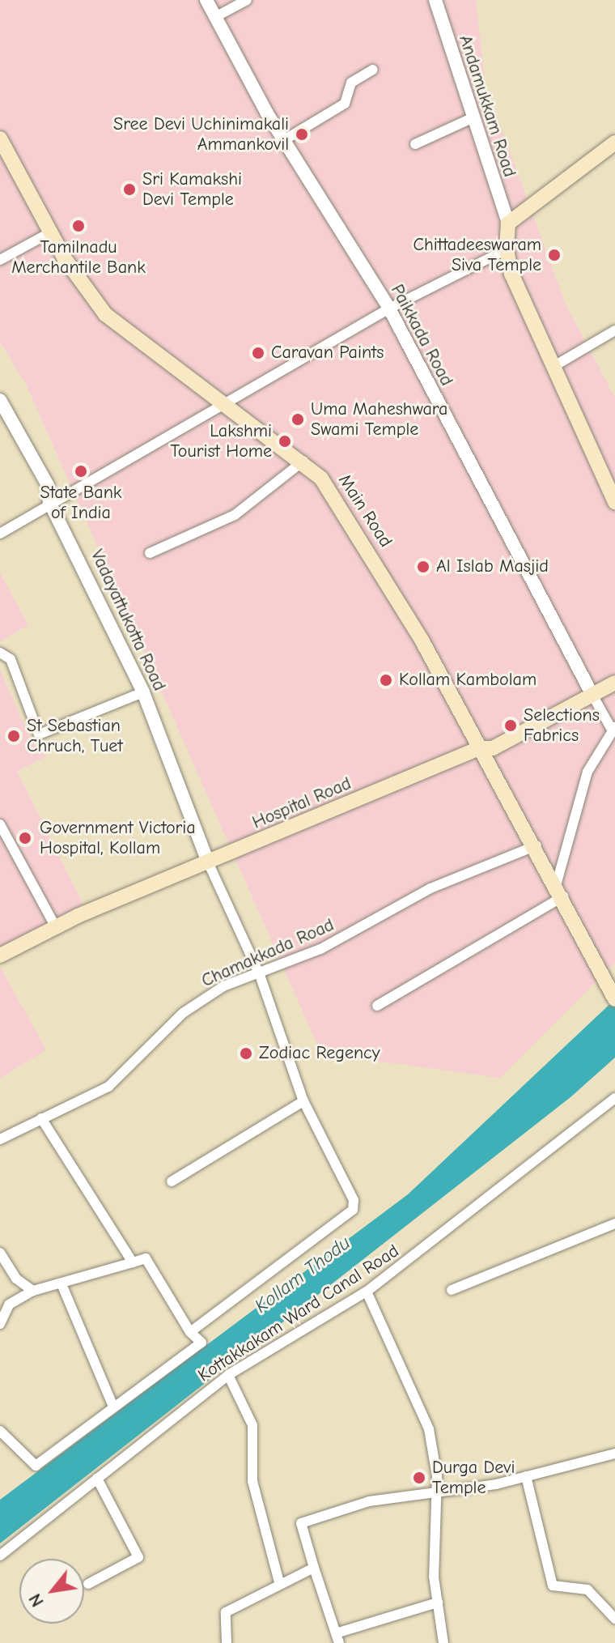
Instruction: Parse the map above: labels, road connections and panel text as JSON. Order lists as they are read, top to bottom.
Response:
{
  "streets": {
    "main road": ["Main Road", "Hospital Road"],
    "street": [
      "Andamukkam Road",
      "Paikkada Road",
      "Vadayattukotta Road",
      "Chamakkada Road",
      "Kottakkakam Ward Canal Road"
    ]
  },
  "crossings": [
    ["Paikkada Road", "Hospital Road"],
    ["Main Road", "Hospital Road"],
    ["Main Road", "Chamakkada Road"],
    ["Vadayattukotta Road", "Hospital Road"]
  ],
  "water": ["Kollam Thodu"],
  "places": [
    "Sree Devi Uchinimakali Ammankovil",
    "Sri Kamakshi Devi Temple",
    "Tamilnadu Merchantile Bank",
    "Chittadeeswaram Siva Temple",
    "Caravan Paints",
    "Uma Maheshwara Swami Temple",
    "Lakshmi Tourist Home",
    "State Bank of India",
    "Al Islab Masjid",
    "Kollam Kambolam",
    "Selections Fabrics",
    "St Sebastian Chruch, Tuet",
    "Government Victoria Hospital, Kollam",
    "Zodiac Regency",
    "Durga Devi Temple"
  ],
  "north": "bottom left"
}
